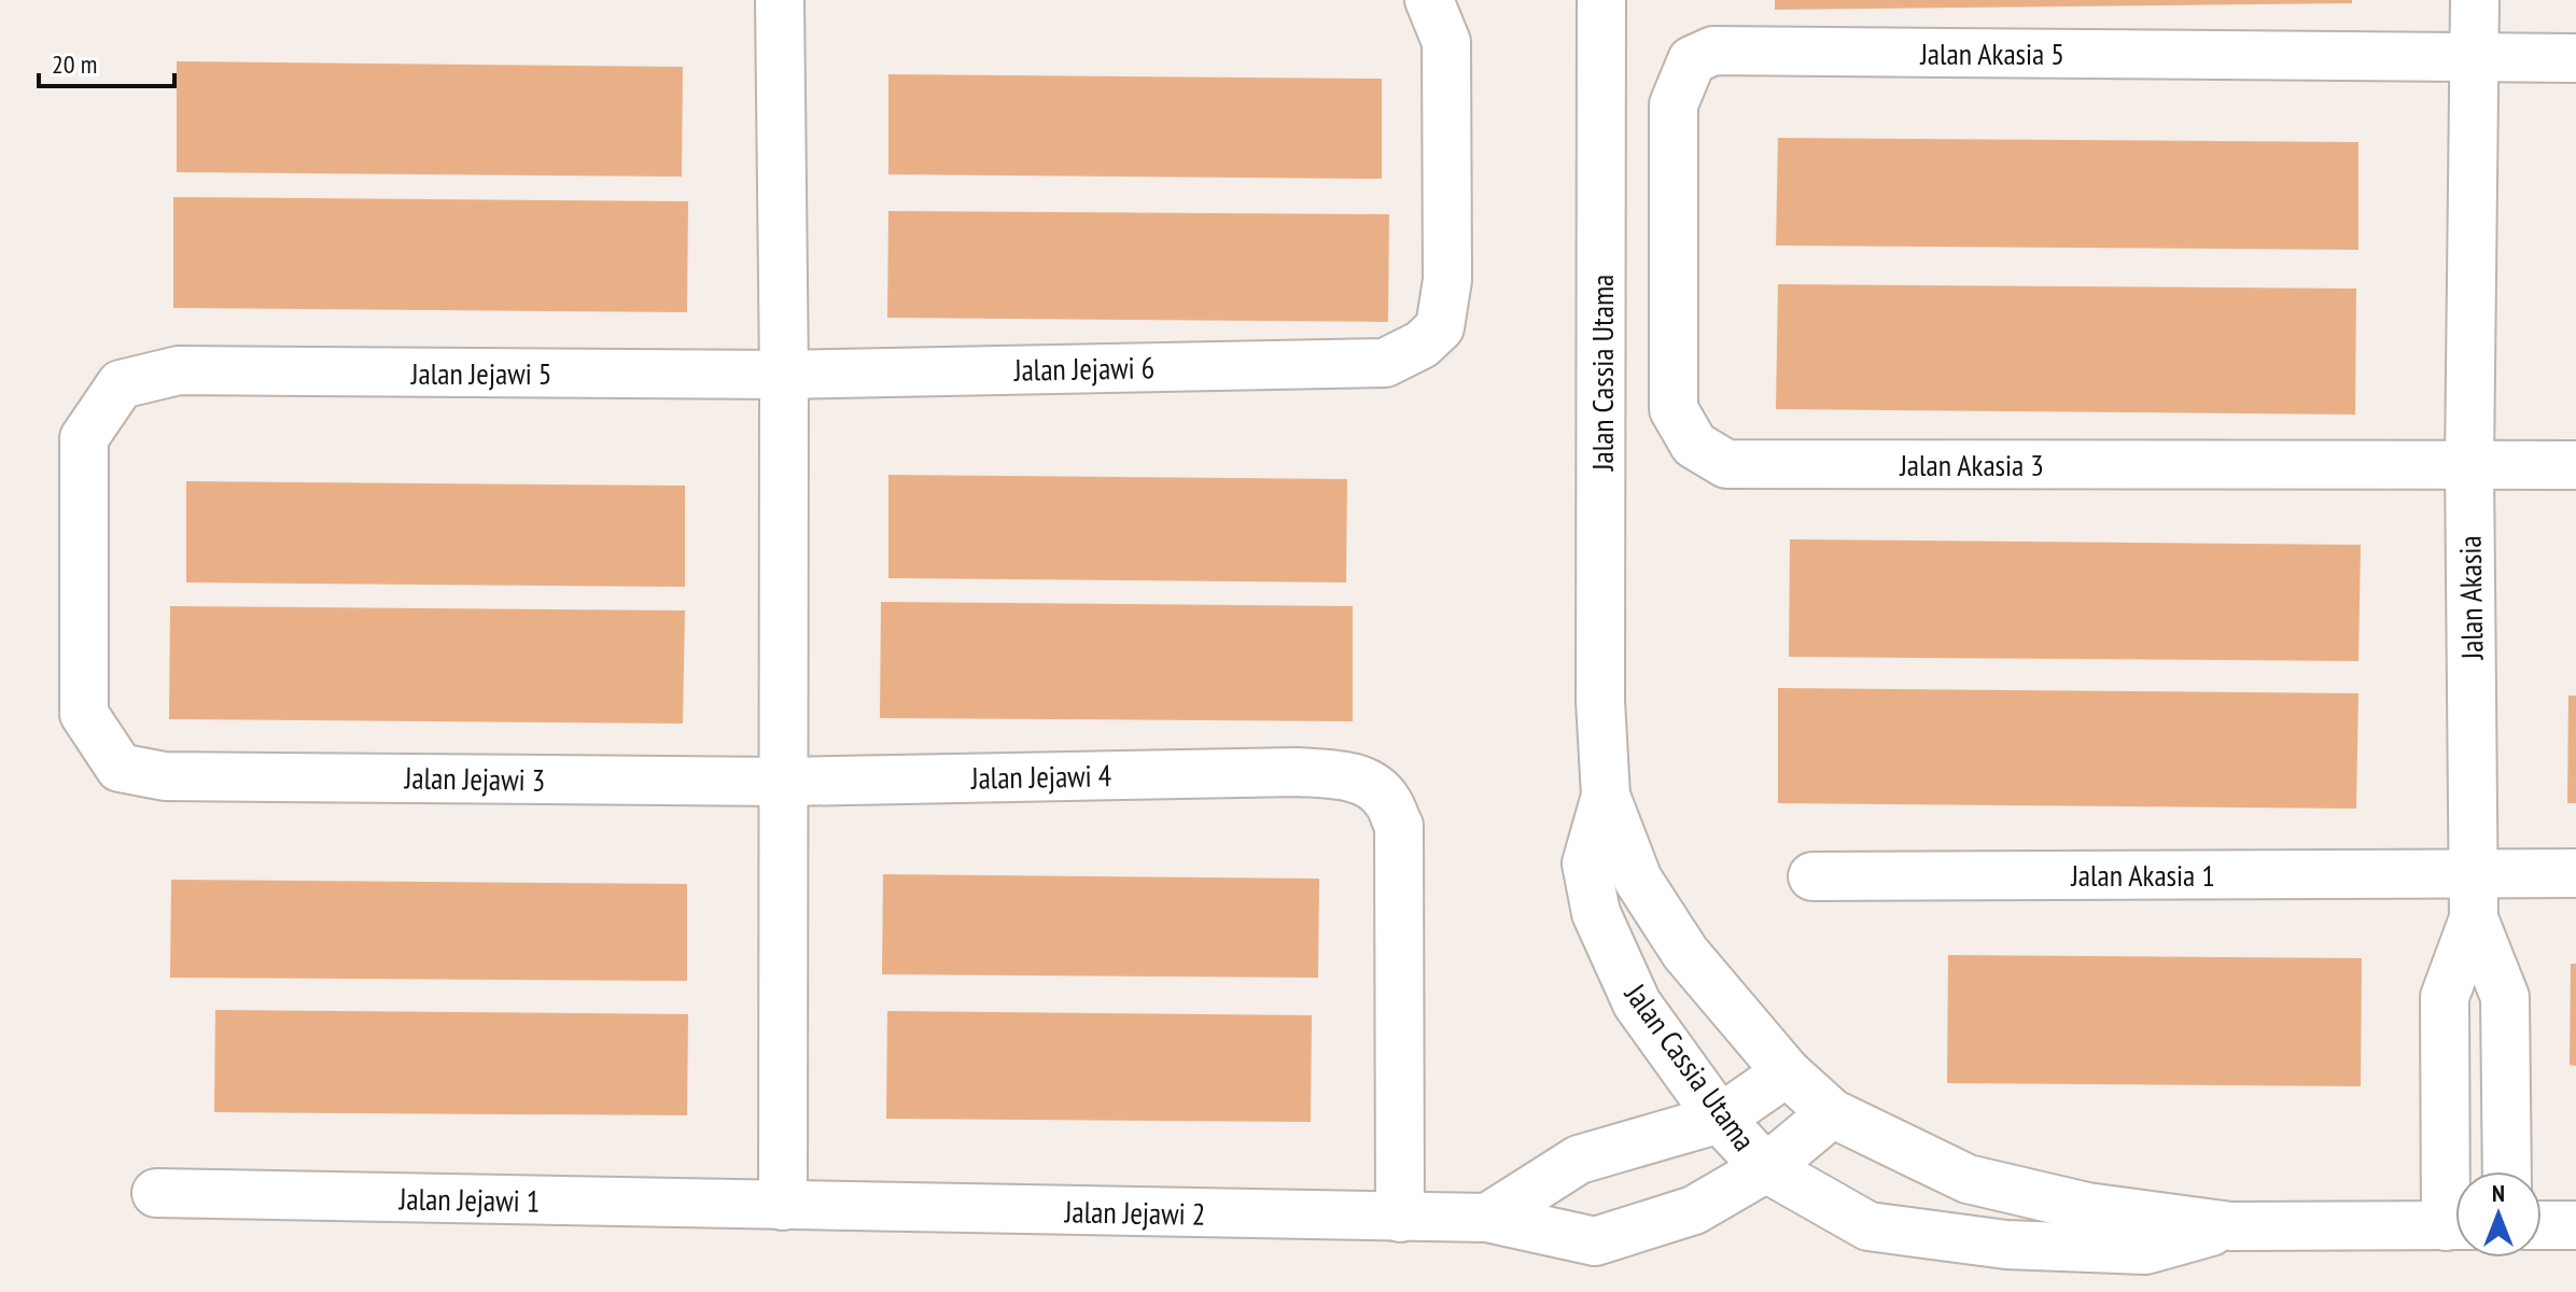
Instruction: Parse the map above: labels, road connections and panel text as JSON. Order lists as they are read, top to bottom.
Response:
{
  "streets": {
    "street": [
      "Jalan Akasia 5",
      "Jalan Jejawi 6",
      "Jalan Jejawi 5",
      "Jalan Cassia Utama",
      "Jalan Akasia 3",
      "Jalan Akasia",
      "Jalan Jejawi 4",
      "Jalan Jejawi 3",
      "Jalan Akasia 1",
      "Jalan Jejawi 1",
      "Jalan Jejawi 2"
    ]
  },
  "crossings": [
    ["Jalan Akasia 5", "Jalan Akasia 3"],
    ["Jalan Akasia 5", "Jalan Akasia"],
    ["Jalan Jejawi 6", "Jalan Jejawi 5"],
    ["Jalan Jejawi 5", "Jalan Jejawi 3"],
    ["Jalan Cassia Utama", "Jalan Jejawi 2"],
    ["Jalan Akasia 3", "Jalan Akasia"],
    ["Jalan Akasia", "Jalan Akasia 1"],
    ["Jalan Jejawi 4", "Jalan Jejawi 3"],
    ["Jalan Jejawi 4", "Jalan Jejawi 2"],
    ["Jalan Jejawi 1", "Jalan Jejawi 2"]
  ],
  "scale_bar": "20 m",
  "north": "top"
}
